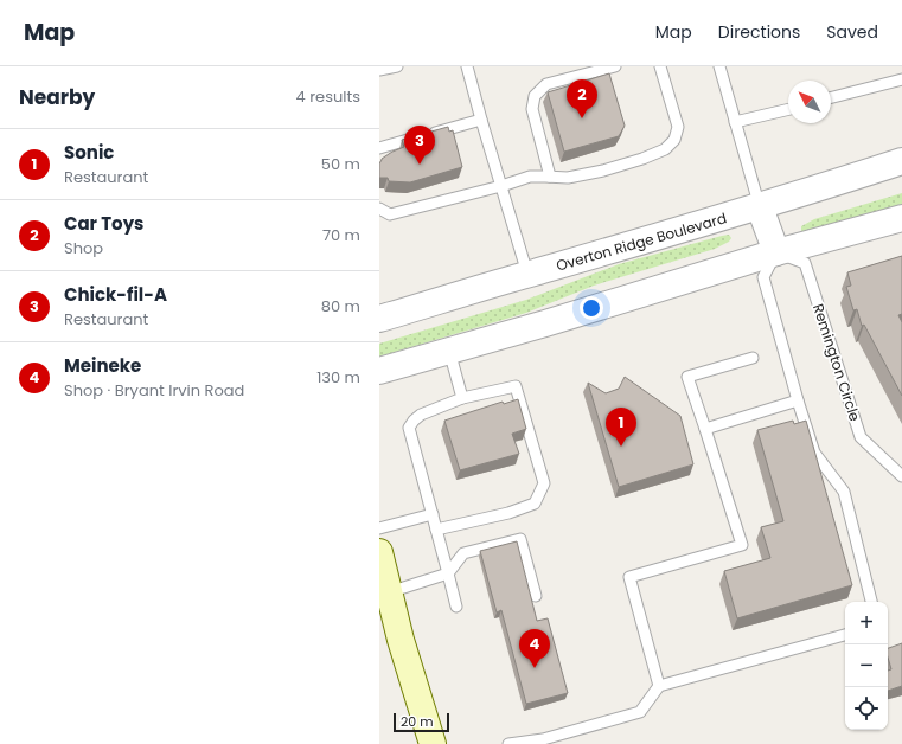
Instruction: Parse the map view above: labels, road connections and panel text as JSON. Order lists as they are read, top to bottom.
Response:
{
  "streets": {
    "street": ["Overton Ridge Boulevard"],
    "lane": ["Remington Circle"]
  },
  "scale_bar": "20 m",
  "north": "top left",
  "page": {
    "header": "Map",
    "nav": ["Map", "Directions", "Saved"],
    "heading": ["Nearby", "4 results"],
    "pins": [
      "2",
      "3",
      "1",
      "4"
    ],
    "list": [
      {
        "mark": "1",
        "name": "Sonic",
        "note": "Restaurant",
        "value": "50 m"
      },
      {
        "mark": "2",
        "name": "Car Toys",
        "note": "Shop",
        "value": "70 m"
      },
      {
        "mark": "3",
        "name": "Chick-fil-A",
        "note": "Restaurant",
        "value": "80 m"
      },
      {
        "mark": "4",
        "name": "Meineke",
        "note": "Shop · Bryant Irvin Road",
        "value": "130 m"
      }
    ],
    "map_buttons": ["+", "−"],
    "scale": "20 m"
  }
}
